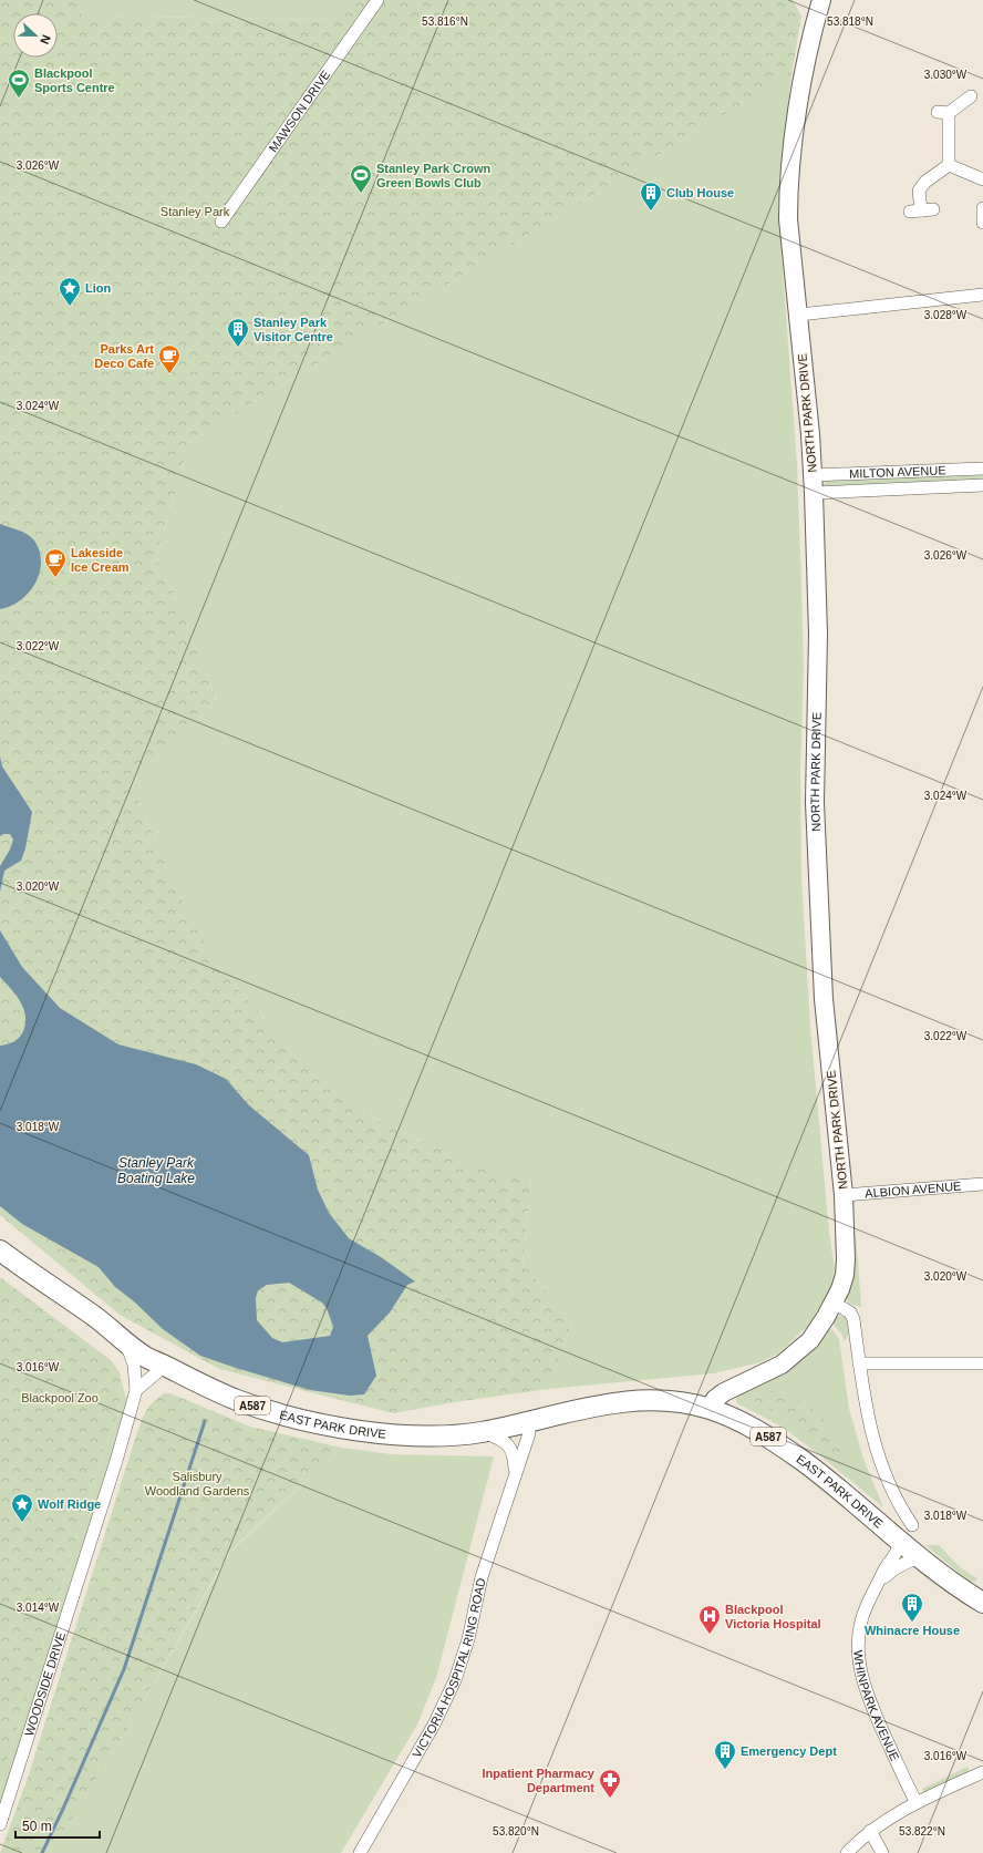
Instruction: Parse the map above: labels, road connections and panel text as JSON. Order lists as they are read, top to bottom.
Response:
{
  "streets": {
    "main road": ["A587", "EAST PARK DRIVE"],
    "street": [
      "MAWSON DRIVE",
      "NORTH PARK DRIVE",
      "MILTON AVENUE",
      "ALBION AVENUE",
      "VICTORIA HOSPITAL RING ROAD",
      "WOODSIDE DRIVE",
      "WHINPARK AVENUE"
    ]
  },
  "crossings": [
    ["NORTH PARK DRIVE", "MILTON AVENUE"],
    ["NORTH PARK DRIVE", "ALBION AVENUE"],
    ["A587", "EAST PARK DRIVE"],
    ["A587", "WHINPARK AVENUE"],
    ["EAST PARK DRIVE", "VICTORIA HOSPITAL RING ROAD"],
    ["EAST PARK DRIVE", "WOODSIDE DRIVE"],
    ["EAST PARK DRIVE", "WHINPARK AVENUE"]
  ],
  "water": ["Stanley Park Boating Lake"],
  "parks": ["Stanley Park", "Blackpool Zoo", "Salisbury Woodland Gardens"],
  "places": {
    "sports": ["Blackpool Sports Centre", "Stanley Park Crown Green Bowls Club"],
    "building": [
      "Club House",
      "Stanley Park Visitor Centre",
      "Whinacre House",
      "Emergency Dept"
    ],
    "place": ["Lion", "Wolf Ridge"],
    "cafe": ["Parks Art Deco Cafe", "Lakeside Ice Cream"],
    "hospital": ["Blackpool Victoria Hospital"],
    "pharmacy": ["Inpatient Pharmacy Department"]
  },
  "scale_bar": "50 m",
  "north": "right",
  "coordinates": [
    "53.818°N",
    "53.816°N",
    "3.030°W",
    "3.026°W",
    "3.028°W",
    "3.024°W",
    "3.022°W",
    "3.020°W",
    "3.018°W",
    "3.016°W",
    "3.014°W",
    "53.820°N",
    "53.822°N"
  ]
}
